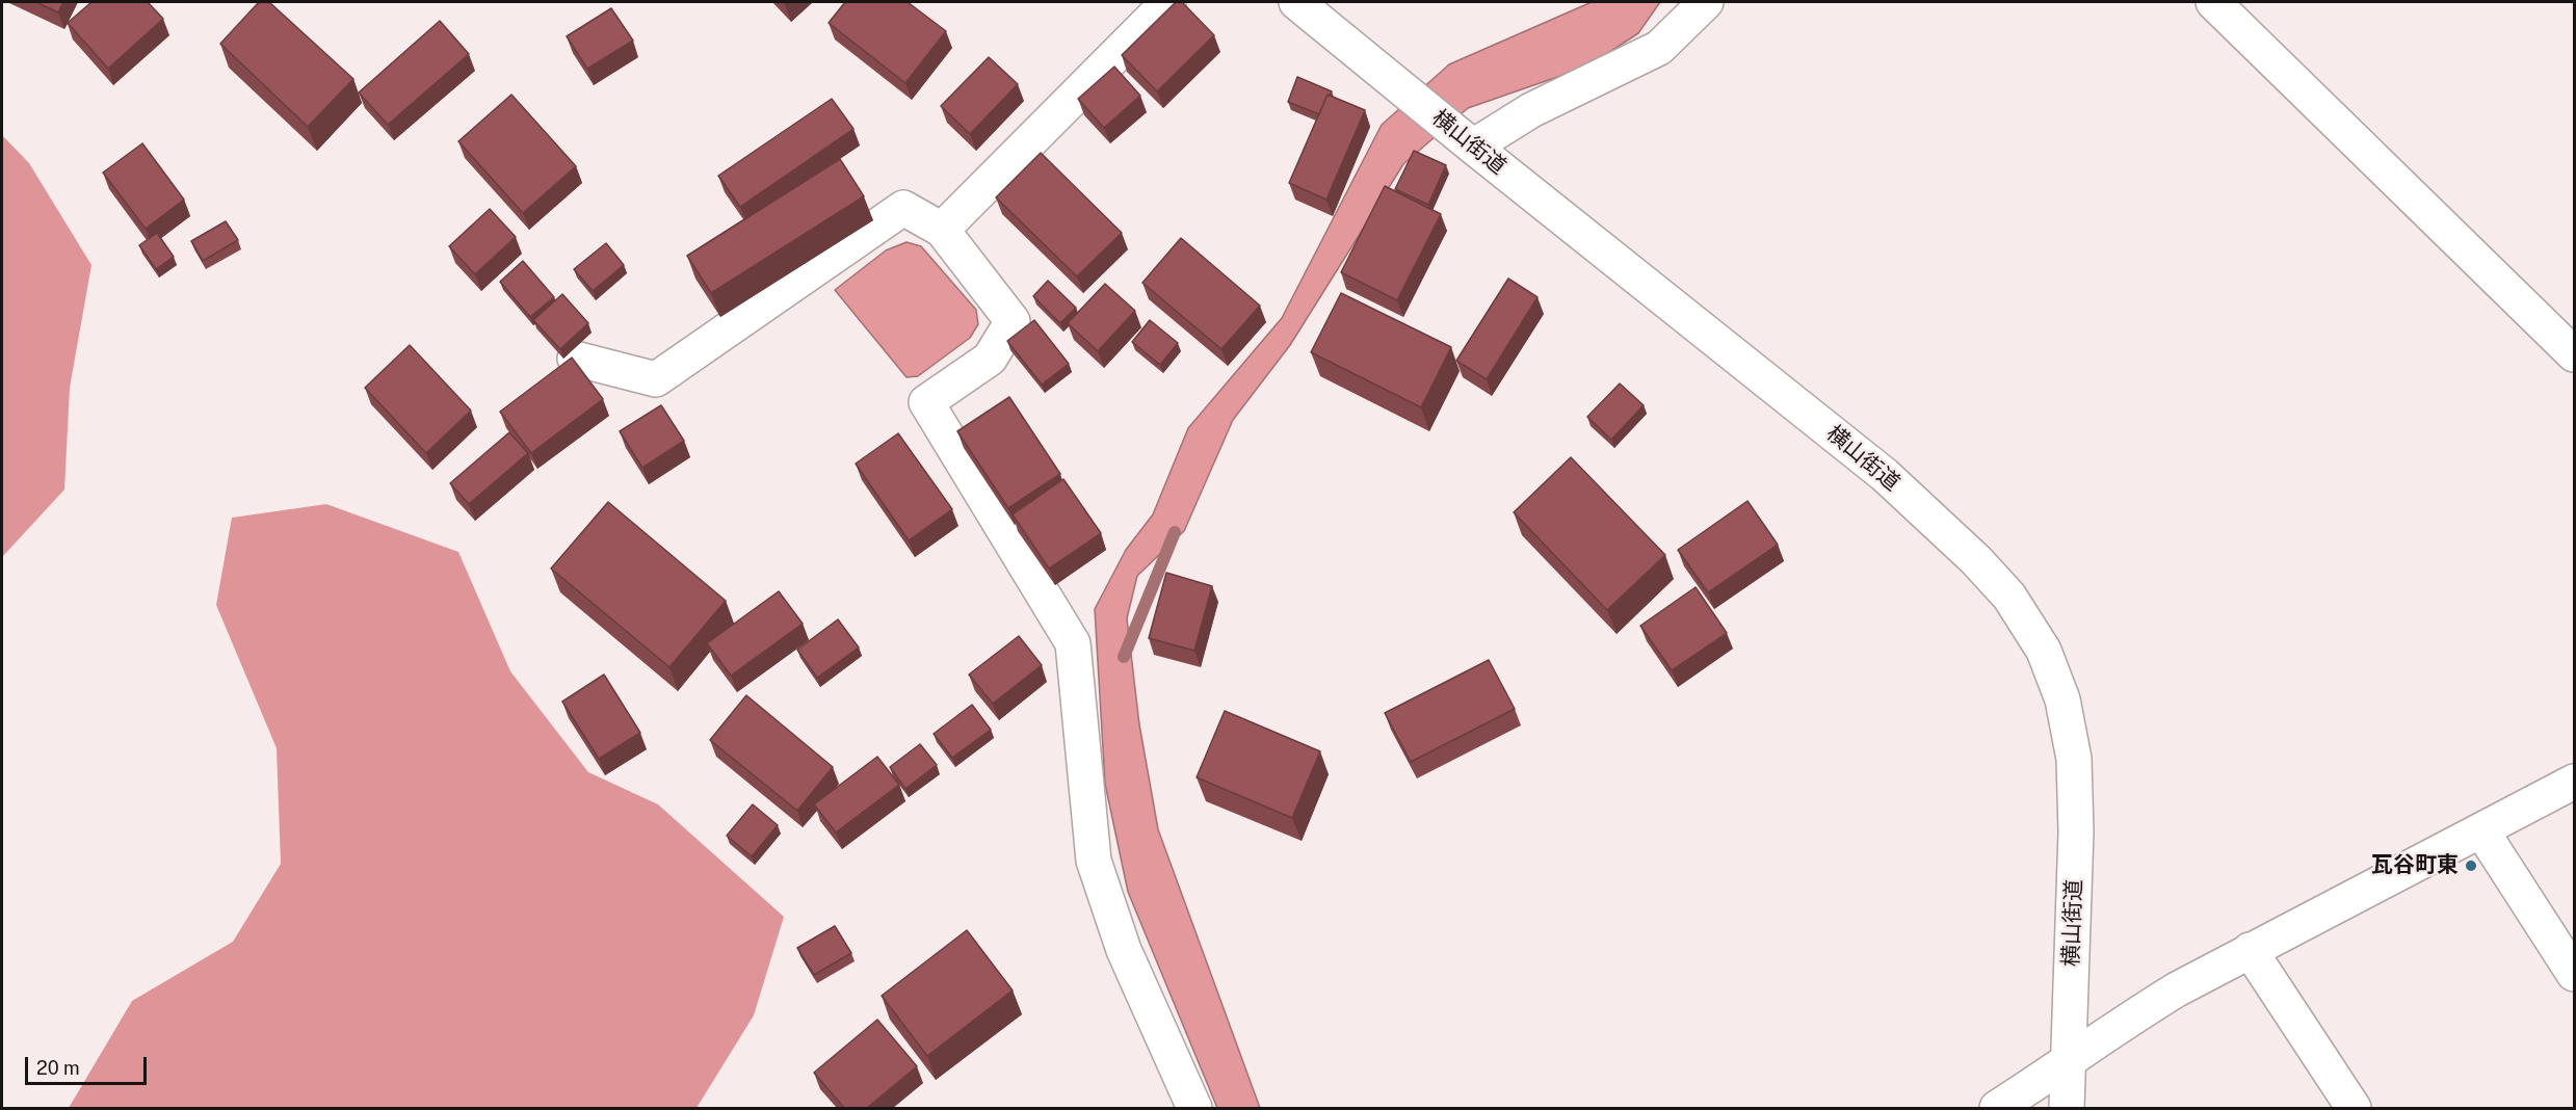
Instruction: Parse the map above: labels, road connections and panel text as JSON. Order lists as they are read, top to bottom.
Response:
{
  "streets": {
    "street": ["横山街道"]
  },
  "places": ["瓦谷町東"],
  "scale_bar": "20 m"
}
